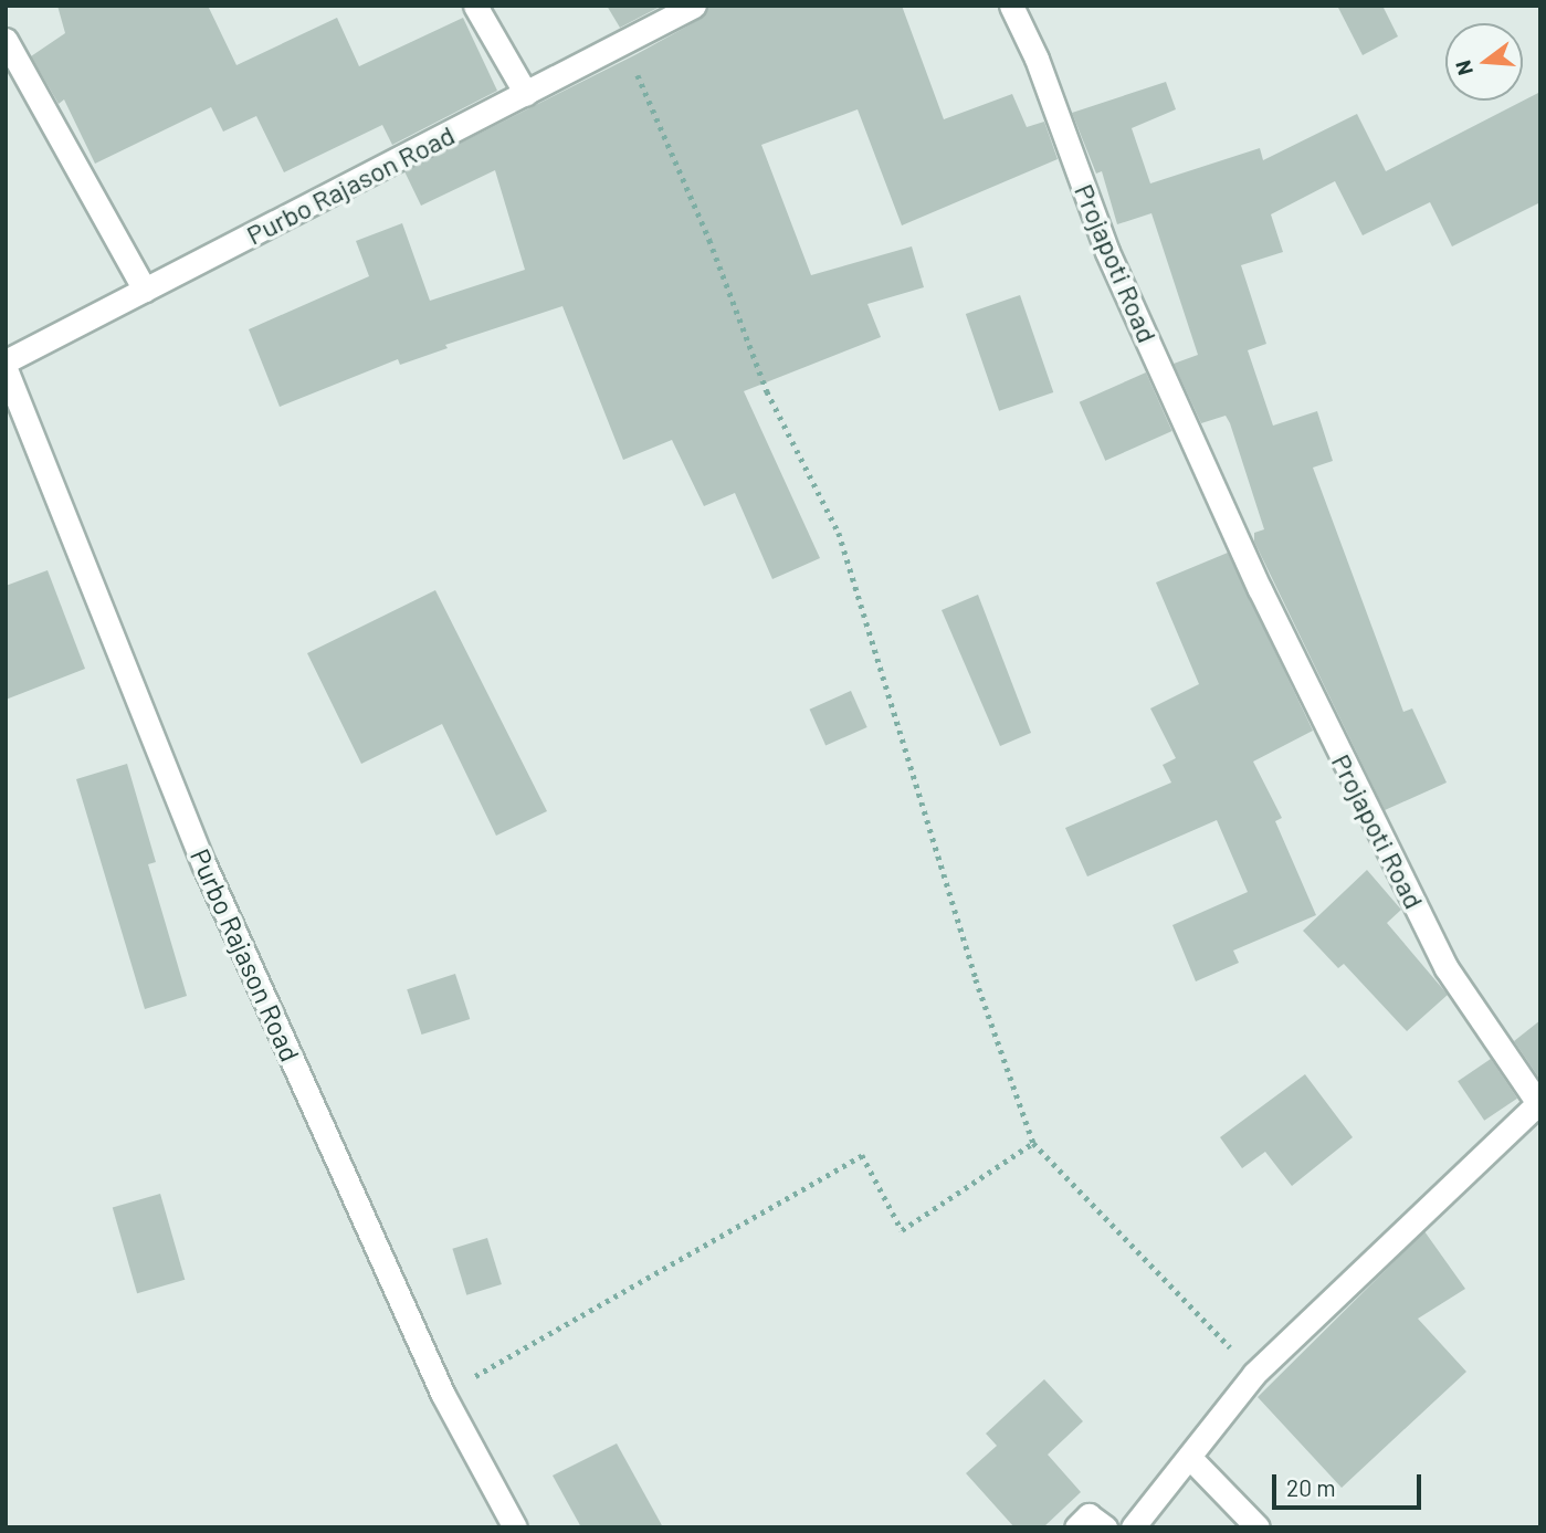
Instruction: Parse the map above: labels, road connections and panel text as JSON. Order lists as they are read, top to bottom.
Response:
{
  "streets": {
    "street": ["Purbo Rajason Road", "Projapoti Road"]
  },
  "scale_bar": "20 m",
  "north": "left"
}
